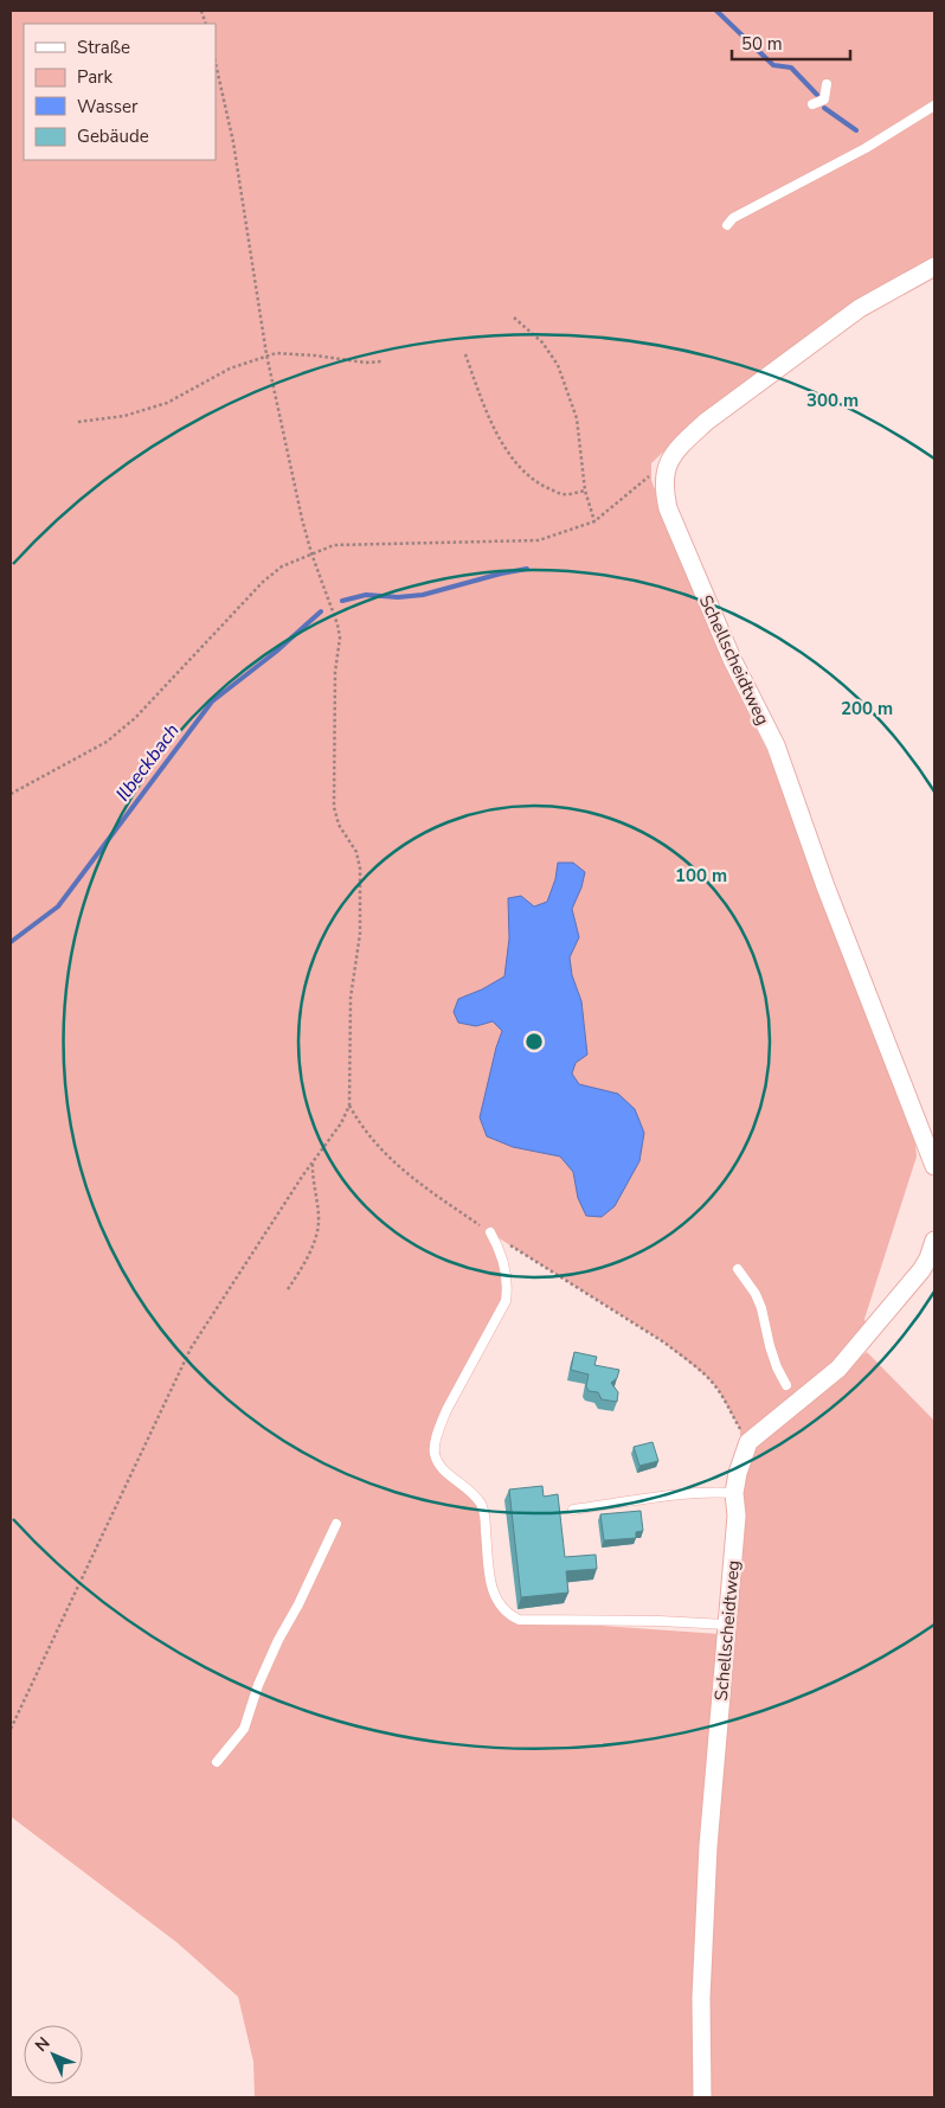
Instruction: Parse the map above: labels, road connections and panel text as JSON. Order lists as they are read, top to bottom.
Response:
{
  "streets": {
    "street": ["Schellscheidtweg"]
  },
  "water": ["Ilbeckbach"],
  "legend": [
    "Straße",
    "Park",
    "Wasser",
    "Gebäude"
  ],
  "scale_bar": "50 m",
  "north": "top left",
  "rings": ["300 m", "200 m", "100 m"]
}
